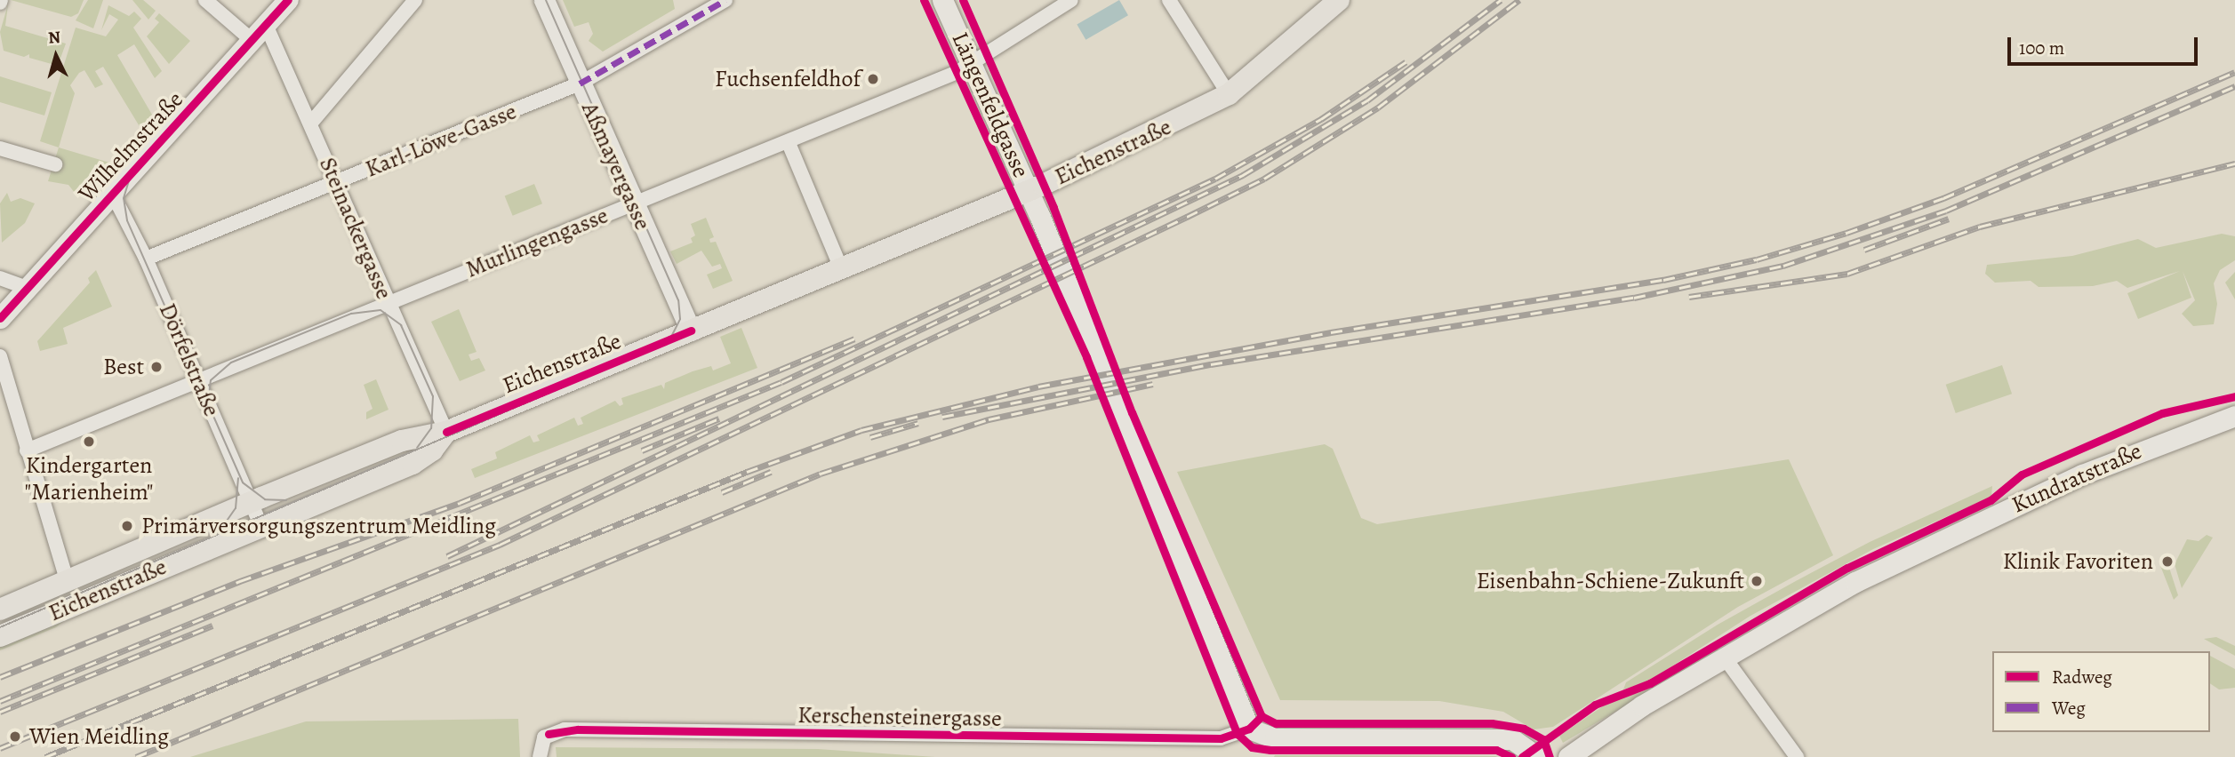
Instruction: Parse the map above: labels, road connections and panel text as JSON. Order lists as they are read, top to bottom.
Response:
{
  "streets": {
    "main road": ["Eichenstraße"],
    "street": [
      "Längenfeldgasse",
      "Karl-Löwe-Gasse",
      "Wilhelmstraße",
      "Aßmayergasse",
      "Steinackergasse",
      "Murlingengasse",
      "Dörfelstraße",
      "Kundratstraße",
      "Kerschensteinergasse"
    ]
  },
  "crossings": [
    ["Längenfeldgasse", "Eichenstraße"],
    ["Längenfeldgasse", "Murlingengasse"],
    ["Längenfeldgasse", "Kerschensteinergasse"],
    ["Karl-Löwe-Gasse", "Aßmayergasse"],
    ["Karl-Löwe-Gasse", "Steinackergasse"],
    ["Karl-Löwe-Gasse", "Dörfelstraße"],
    ["Wilhelmstraße", "Steinackergasse"],
    ["Wilhelmstraße", "Dörfelstraße"],
    ["Eichenstraße", "Aßmayergasse"],
    ["Eichenstraße", "Steinackergasse"],
    ["Eichenstraße", "Dörfelstraße"],
    ["Aßmayergasse", "Murlingengasse"],
    ["Steinackergasse", "Murlingengasse"],
    ["Murlingengasse", "Dörfelstraße"]
  ],
  "places": [
    "Fuchsenfeldhof",
    "Best",
    "Kindergarten \"Marienheim\"",
    "Primärversorgungszentrum Meidling",
    "Klinik Favoriten",
    "Eisenbahn-Schiene-Zukunft",
    "Wien Meidling"
  ],
  "legend": ["Radweg", "Weg"],
  "scale_bar": "100 m",
  "north": "top"
}
